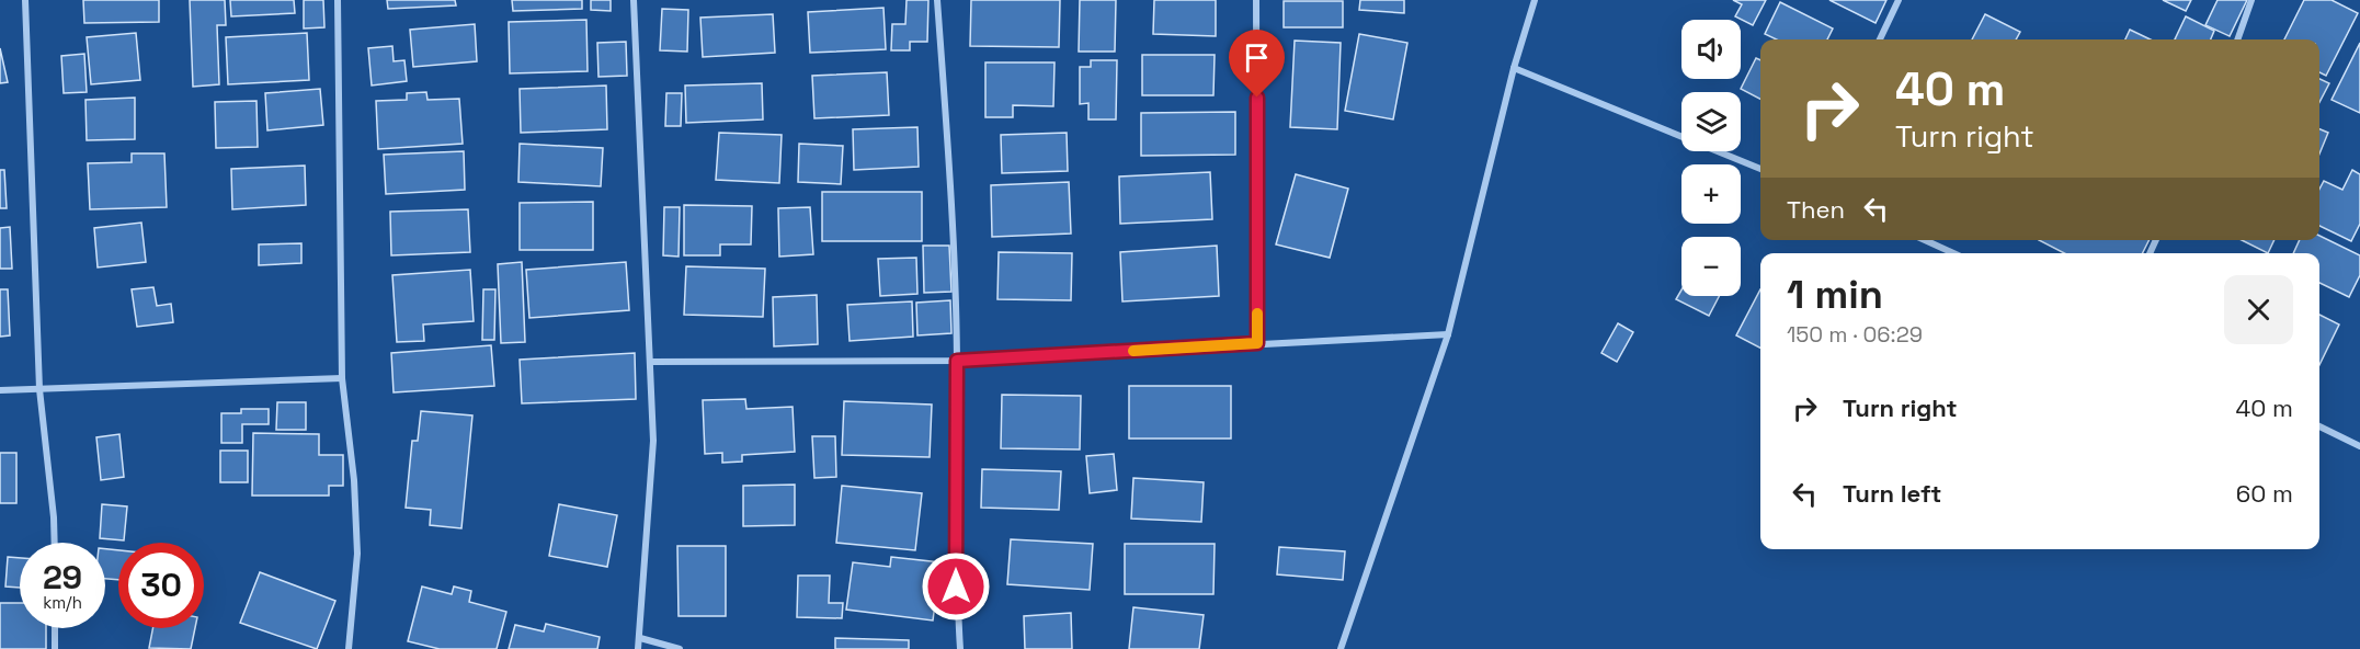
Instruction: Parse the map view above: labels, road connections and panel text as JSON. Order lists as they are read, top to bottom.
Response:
{
  "page": {
    "map_buttons": ["+", "−"],
    "turn": ["40 m", "Turn right"],
    "then": "Then",
    "heading": ["1 min", "150 m · 06:29"],
    "list": [
      {
        "name": "Turn right",
        "value": "40 m"
      },
      {
        "name": "Turn left",
        "value": "60 m"
      }
    ],
    "speed": "29 km/h",
    "limit": "30"
  }
}
